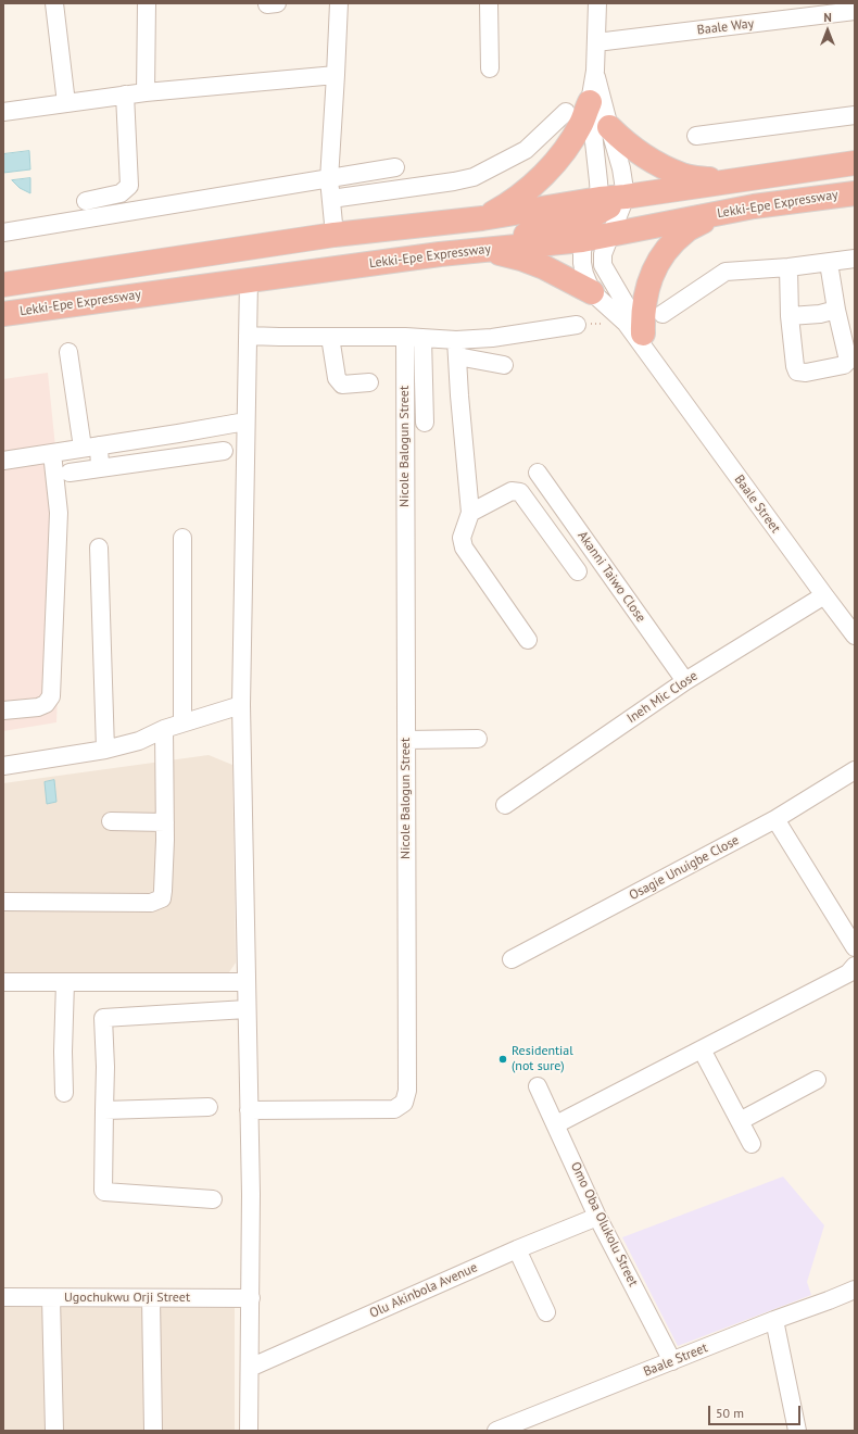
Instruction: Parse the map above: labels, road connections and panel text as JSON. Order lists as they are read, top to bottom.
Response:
{
  "streets": {
    "highway": ["Lekki-Epe Expressway"],
    "street": [
      "Baale Way",
      "Nicole Balogun Street",
      "Baale Street",
      "Akanni Taiwo Close",
      "Ineh Mic Close",
      "Osagie Unuigbe Close",
      "Omo Oba Olukolu Street",
      "Olu Akinbola Avenue",
      "Ugochukwu Orji Street"
    ]
  },
  "crossings": [
    ["Lekki-Epe Expressway", "Baale Street"],
    ["Baale Street", "Ineh Mic Close"],
    ["Baale Street", "Omo Oba Olukolu Street"],
    ["Akanni Taiwo Close", "Ineh Mic Close"],
    ["Omo Oba Olukolu Street", "Olu Akinbola Avenue"]
  ],
  "places": ["Residential (not sure)"],
  "scale_bar": "50 m",
  "north": "top"
}
